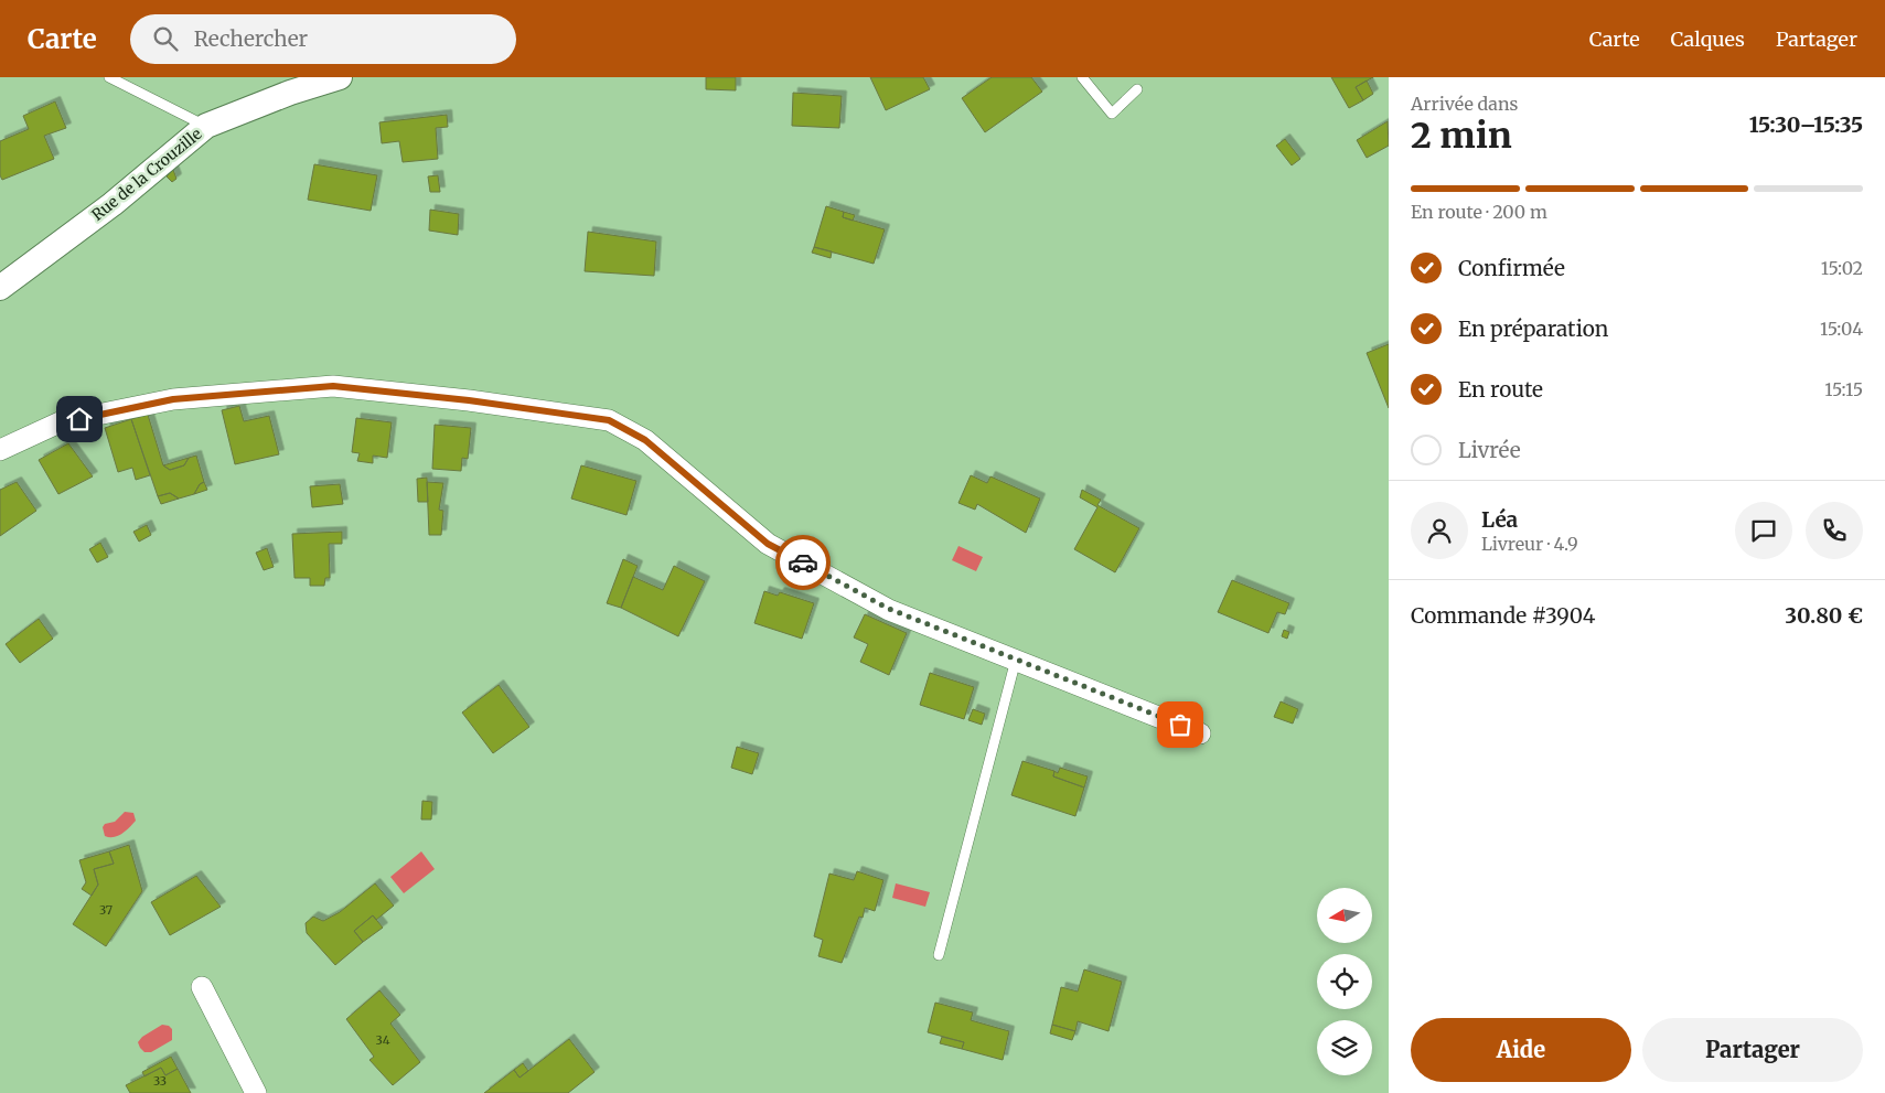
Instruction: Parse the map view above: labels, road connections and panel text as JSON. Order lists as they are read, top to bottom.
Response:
{
  "streets": {
    "street": ["Rue de la Crouzille"]
  },
  "house_numbers": ["37", "34", "33"],
  "north": "left",
  "page": {
    "header": "Carte",
    "search": "Rechercher",
    "nav": ["Carte", "Calques", "Partager"],
    "heading": ["2 min", "Arrivée dans", "15:30–15:35"],
    "panel": [
      "Léa",
      "Livreur · 4.9",
      "Commande #3904",
      "30.80 €"
    ],
    "bar": "En route · 200 m",
    "list": [
      ["Confirmée", "15:02"],
      ["En préparation", "15:04"],
      ["En route", "15:15"],
      "Livrée"
    ],
    "buttons": ["Aide", "Partager"]
  }
}
